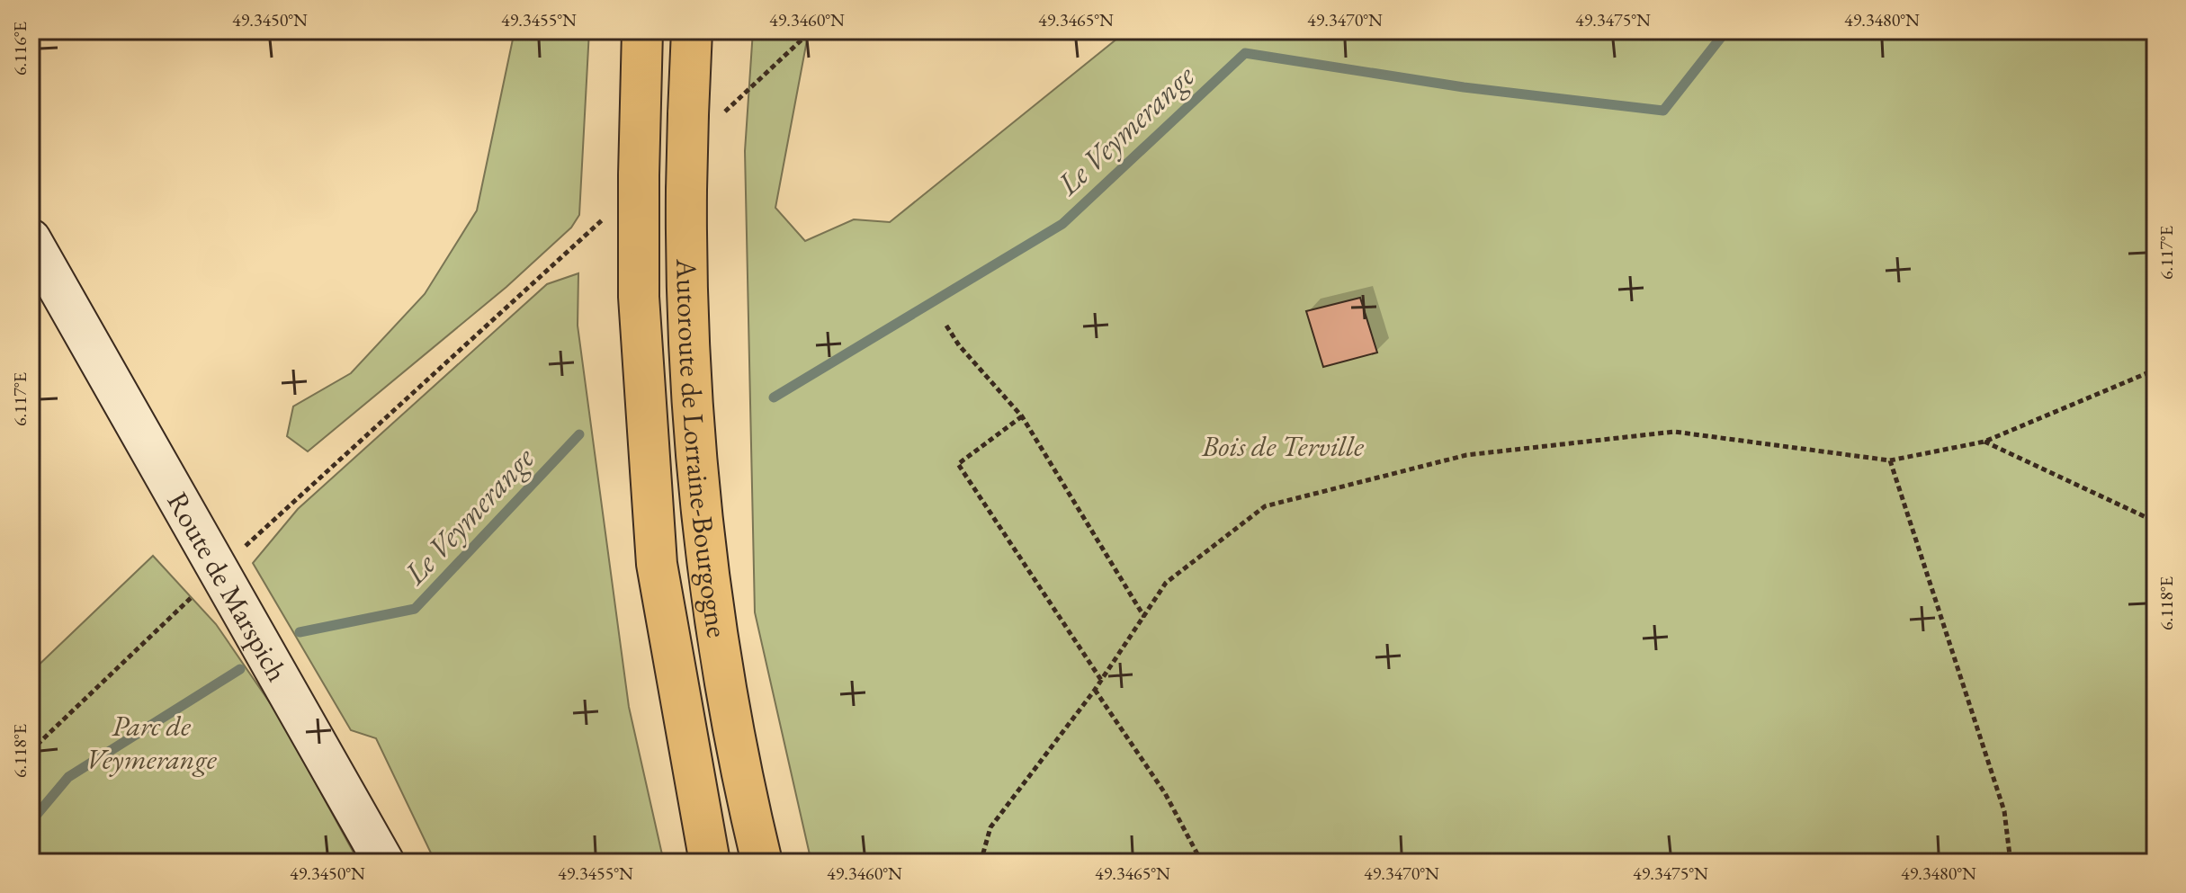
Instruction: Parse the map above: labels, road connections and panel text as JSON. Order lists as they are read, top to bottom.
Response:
{
  "streets": {
    "highway": ["Autoroute de Lorraine-Bourgogne"],
    "main road": ["Route de Marspich"]
  },
  "water": ["Le Veymerange"],
  "parks": ["Bois de Terville", "Parc de Veymerange"],
  "coordinates": [
    "49.3450°N",
    "49.3455°N",
    "49.3460°N",
    "49.3465°N",
    "49.3470°N",
    "49.3475°N",
    "49.3480°N",
    "6.116°E",
    "6.117°E",
    "6.118°E"
  ]
}
